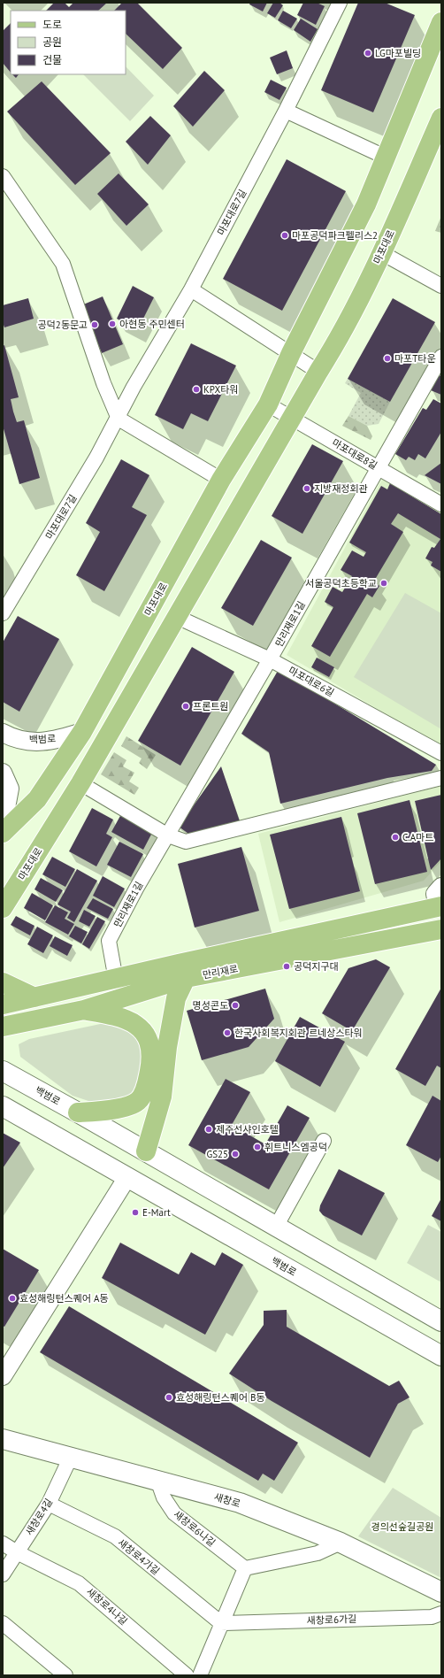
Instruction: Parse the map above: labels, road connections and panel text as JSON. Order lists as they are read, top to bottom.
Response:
{
  "streets": {
    "main road": [
      "마포대로",
      "백범로",
      "만리재로",
      "새창로"
    ],
    "street": [
      "마포대로7길",
      "마포대로8길",
      "만리재로1길",
      "마포대로6길",
      "새창로4길",
      "새창로6나길",
      "새창로4가길",
      "새창로4나길",
      "새창로6가길"
    ]
  },
  "crossings": [
    ["마포대로", "마포대로8길"],
    ["마포대로", "마포대로6길"],
    ["마포대로", "백범로"],
    ["마포대로8길", "만리재로1길"],
    ["만리재로1길", "마포대로6길"],
    ["만리재로1길", "만리재로"],
    ["새창로", "새창로4길"],
    ["새창로", "새창로6나길"],
    ["새창로4길", "새창로4가길"],
    ["새창로4길", "새창로4나길"],
    ["새창로4가길", "새창로6가길"]
  ],
  "parks": ["경의선숲길공원"],
  "places": [
    "LG마포빌딩",
    "마포공덕파크펠리스2",
    "아현동 주민센터",
    "공덕2동문고",
    "마포T타운",
    "KPX타워",
    "지방재정회관",
    "서울공덕초등학교",
    "프론트원",
    "C.A마트",
    "공덕지구대",
    "명성콘도",
    "한국사회복지회관 르네상스타워",
    "제주선샤인호텔",
    "휘트니스엠공덕",
    "GS25",
    "E-Mart",
    "효성해링턴스퀘어 A동",
    "효성해링턴스퀘어 B동"
  ],
  "legend": ["도로", "공원", "건물"]
}
